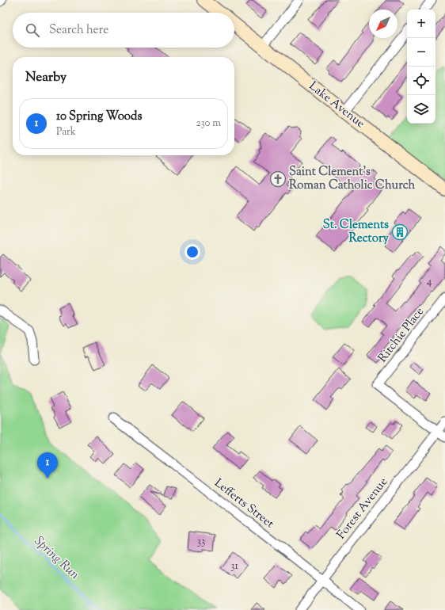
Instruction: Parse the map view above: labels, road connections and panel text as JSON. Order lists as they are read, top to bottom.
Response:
{
  "streets": {
    "main road": ["Lake Avenue"],
    "street": ["Ritchie Place", "Lefferts Street", "Forest Avenue"]
  },
  "crossings": [
    ["Ritchie Place", "Forest Avenue"],
    ["Lefferts Street", "Forest Avenue"]
  ],
  "water": ["Spring Run"],
  "places": {
    "church": ["Saint Clement's Roman Catholic Church"],
    "building": ["St. Clements Rectory"]
  },
  "house_numbers": ["4", "33", "31"],
  "north": "bottom left",
  "page": {
    "map_buttons": ["+", "−"],
    "search": "Search here",
    "heading": "Nearby",
    "list": [
      {
        "mark": "1",
        "name": "10 Spring Woods",
        "note": "Park",
        "value": "230 m"
      }
    ],
    "pins": "1"
  }
}
